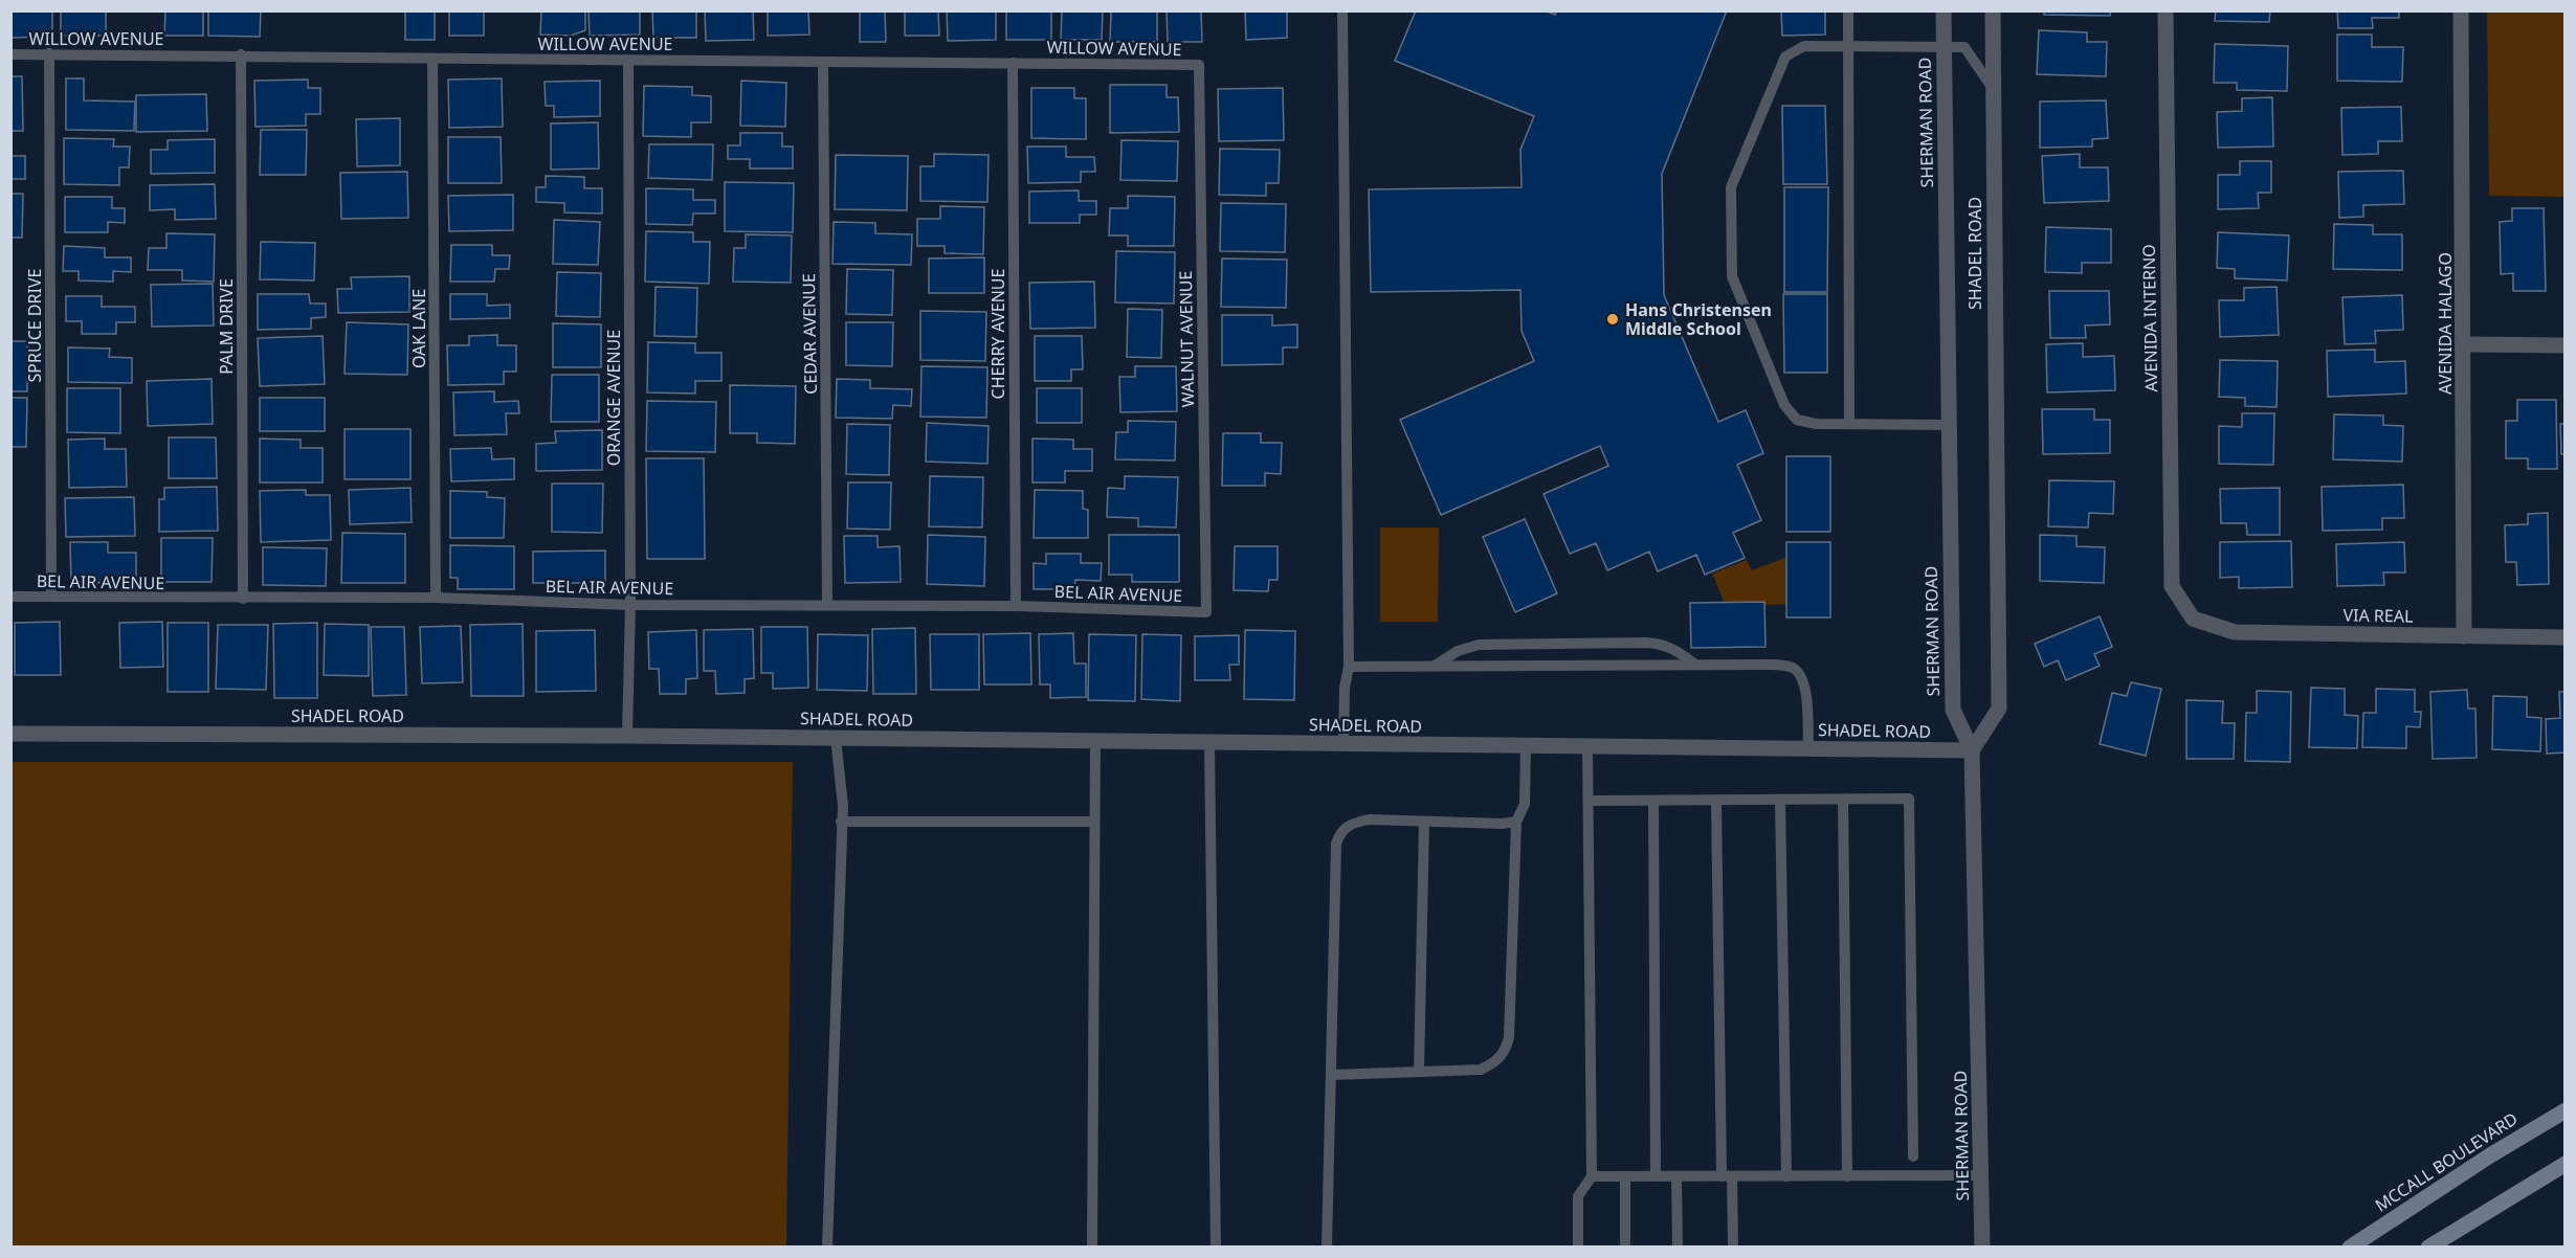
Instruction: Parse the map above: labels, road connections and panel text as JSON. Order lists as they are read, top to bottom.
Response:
{
  "streets": {
    "main road": ["MCCALL BOULEVARD"],
    "street": [
      "SHERMAN ROAD",
      "SHADEL ROAD",
      "AVENIDA INTERNO",
      "AVENIDA HALAGO",
      "VIA REAL"
    ],
    "lane": [
      "WILLOW AVENUE",
      "SPRUCE DRIVE",
      "PALM DRIVE",
      "OAK LANE",
      "CEDAR AVENUE",
      "CHERRY AVENUE",
      "WALNUT AVENUE",
      "ORANGE AVENUE",
      "BEL AIR AVENUE"
    ]
  },
  "crossings": [
    ["WILLOW AVENUE", "SPRUCE DRIVE"],
    ["WILLOW AVENUE", "PALM DRIVE"],
    ["WILLOW AVENUE", "OAK LANE"],
    ["WILLOW AVENUE", "CEDAR AVENUE"],
    ["WILLOW AVENUE", "CHERRY AVENUE"],
    ["WILLOW AVENUE", "WALNUT AVENUE"],
    ["WILLOW AVENUE", "ORANGE AVENUE"],
    ["SHERMAN ROAD", "SHADEL ROAD"],
    ["SHADEL ROAD", "ORANGE AVENUE"],
    ["AVENIDA INTERNO", "VIA REAL"],
    ["AVENIDA HALAGO", "VIA REAL"],
    ["SPRUCE DRIVE", "BEL AIR AVENUE"],
    ["PALM DRIVE", "BEL AIR AVENUE"],
    ["OAK LANE", "BEL AIR AVENUE"],
    ["CEDAR AVENUE", "BEL AIR AVENUE"],
    ["CHERRY AVENUE", "BEL AIR AVENUE"],
    ["WALNUT AVENUE", "BEL AIR AVENUE"],
    ["ORANGE AVENUE", "BEL AIR AVENUE"]
  ],
  "places": ["Hans Christensen Middle School"]
}
